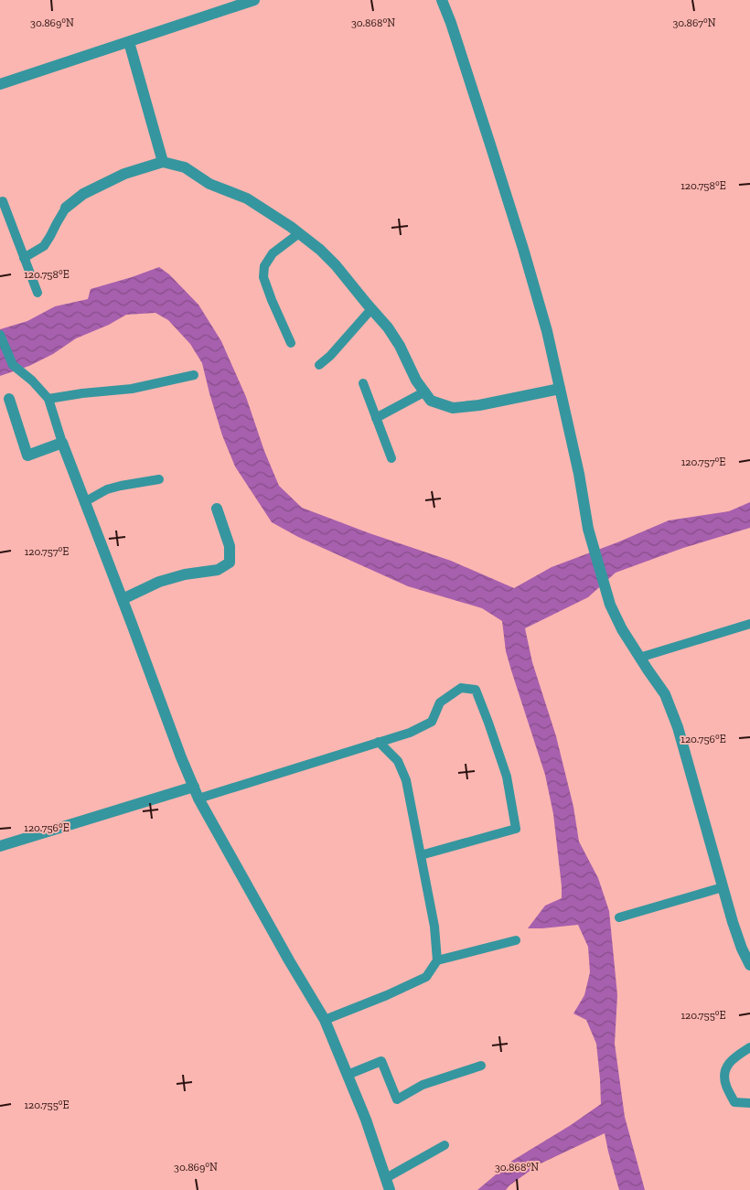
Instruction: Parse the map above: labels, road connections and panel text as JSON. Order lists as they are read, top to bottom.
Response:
{
  "coordinates": [
    "30.869°N",
    "30.868°N",
    "30.867°N",
    "120.758°E",
    "120.757°E",
    "120.756°E",
    "120.755°E"
  ]
}
